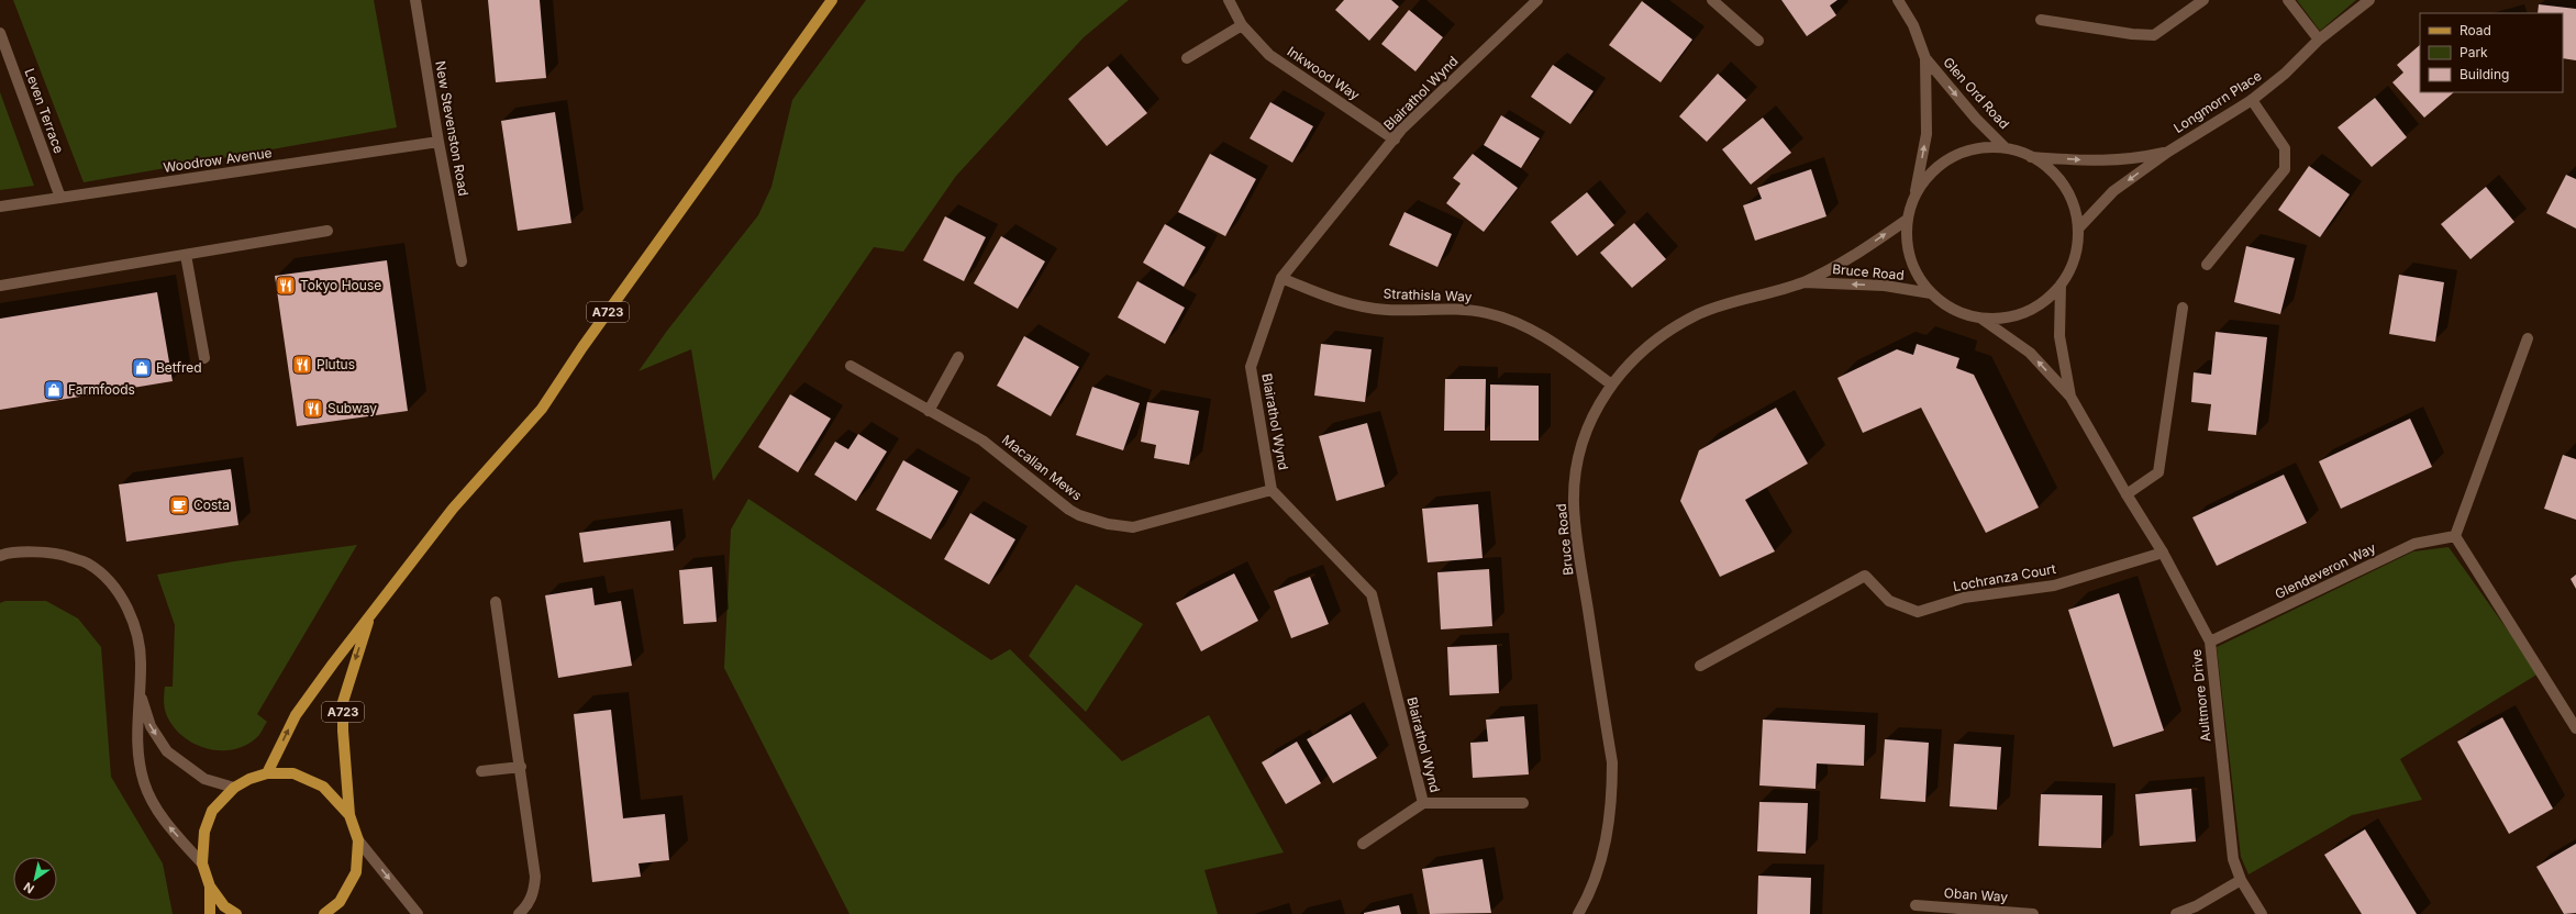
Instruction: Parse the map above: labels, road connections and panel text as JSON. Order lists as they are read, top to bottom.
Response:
{
  "streets": {
    "main road": ["A723"],
    "street": [
      "Inkwood Way",
      "Blairathol Wynd",
      "Glen Ord Road",
      "Longmorn Place",
      "Leven Terrace",
      "New Stevenston Road",
      "Woodrow Avenue",
      "Bruce Road",
      "Strathisla Way",
      "Macallan Mews",
      "Glendeveron Way",
      "Lochranza Court",
      "Aultmore Drive",
      "Oban Way"
    ]
  },
  "crossings": [
    ["Inkwood Way", "Blairathol Wynd"],
    ["Blairathol Wynd", "Strathisla Way"],
    ["Blairathol Wynd", "Macallan Mews"],
    ["Leven Terrace", "Woodrow Avenue"],
    ["New Stevenston Road", "Woodrow Avenue"],
    ["Bruce Road", "Strathisla Way"],
    ["Glendeveron Way", "Aultmore Drive"],
    ["Lochranza Court", "Aultmore Drive"]
  ],
  "places": {
    "restaurant": ["Tokyo House", "Plutus", "Subway"],
    "shop": ["Betfred", "Farmfoods"],
    "cafe": ["Costa"]
  },
  "legend": ["Road", "Park", "Building"],
  "north": "bottom left"
}
